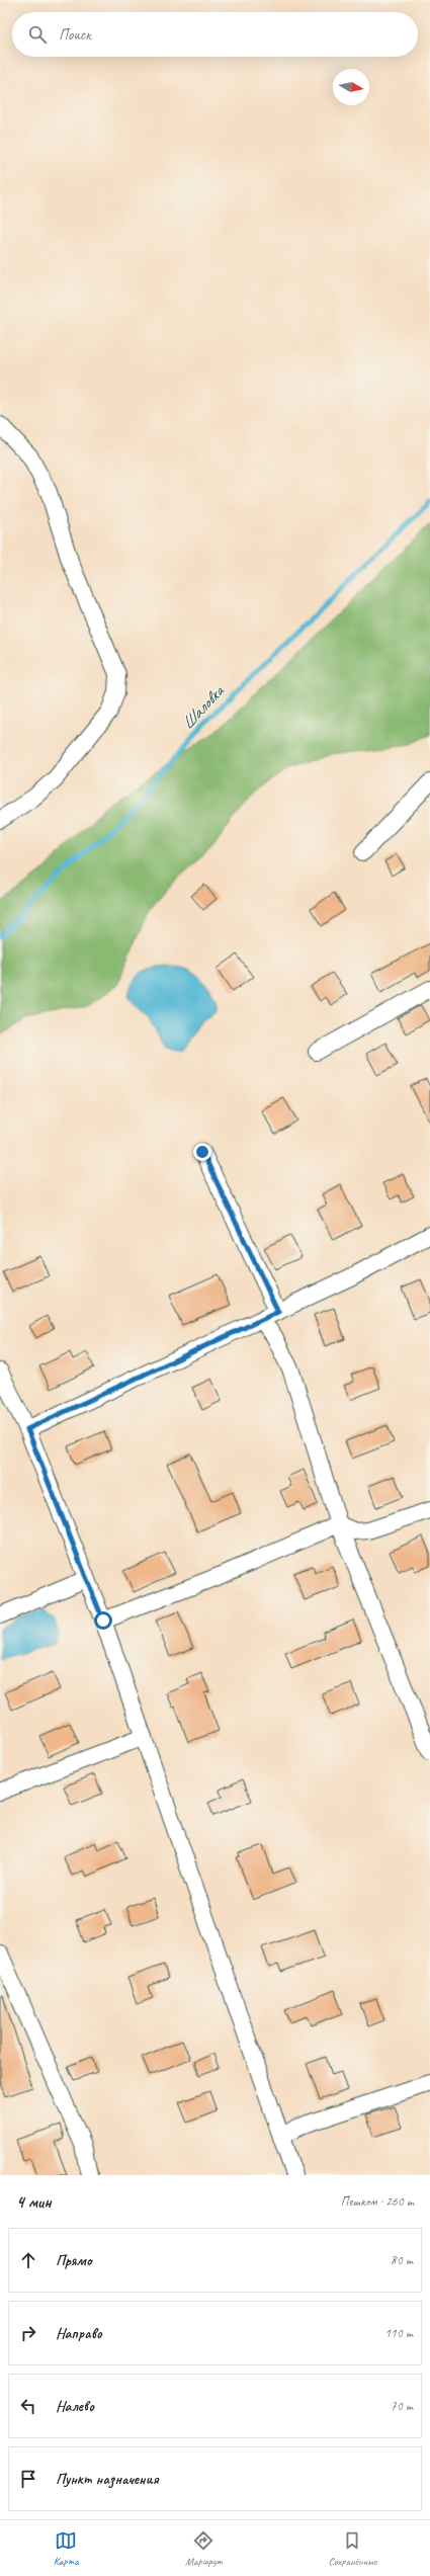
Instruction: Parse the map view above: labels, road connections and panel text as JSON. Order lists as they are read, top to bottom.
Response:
{
  "water": ["Шаловка"],
  "north": "right",
  "page": {
    "search": "Поиск",
    "heading": ["4 мин", "Пешком · 260 m"],
    "list": [
      ["Прямо", "80 m"],
      ["Направо", "110 m"],
      ["Налево", "70 m"],
      "Пункт назначения"
    ],
    "nav": ["Карта", "Маршрут", "Сохранённые"]
  }
}
